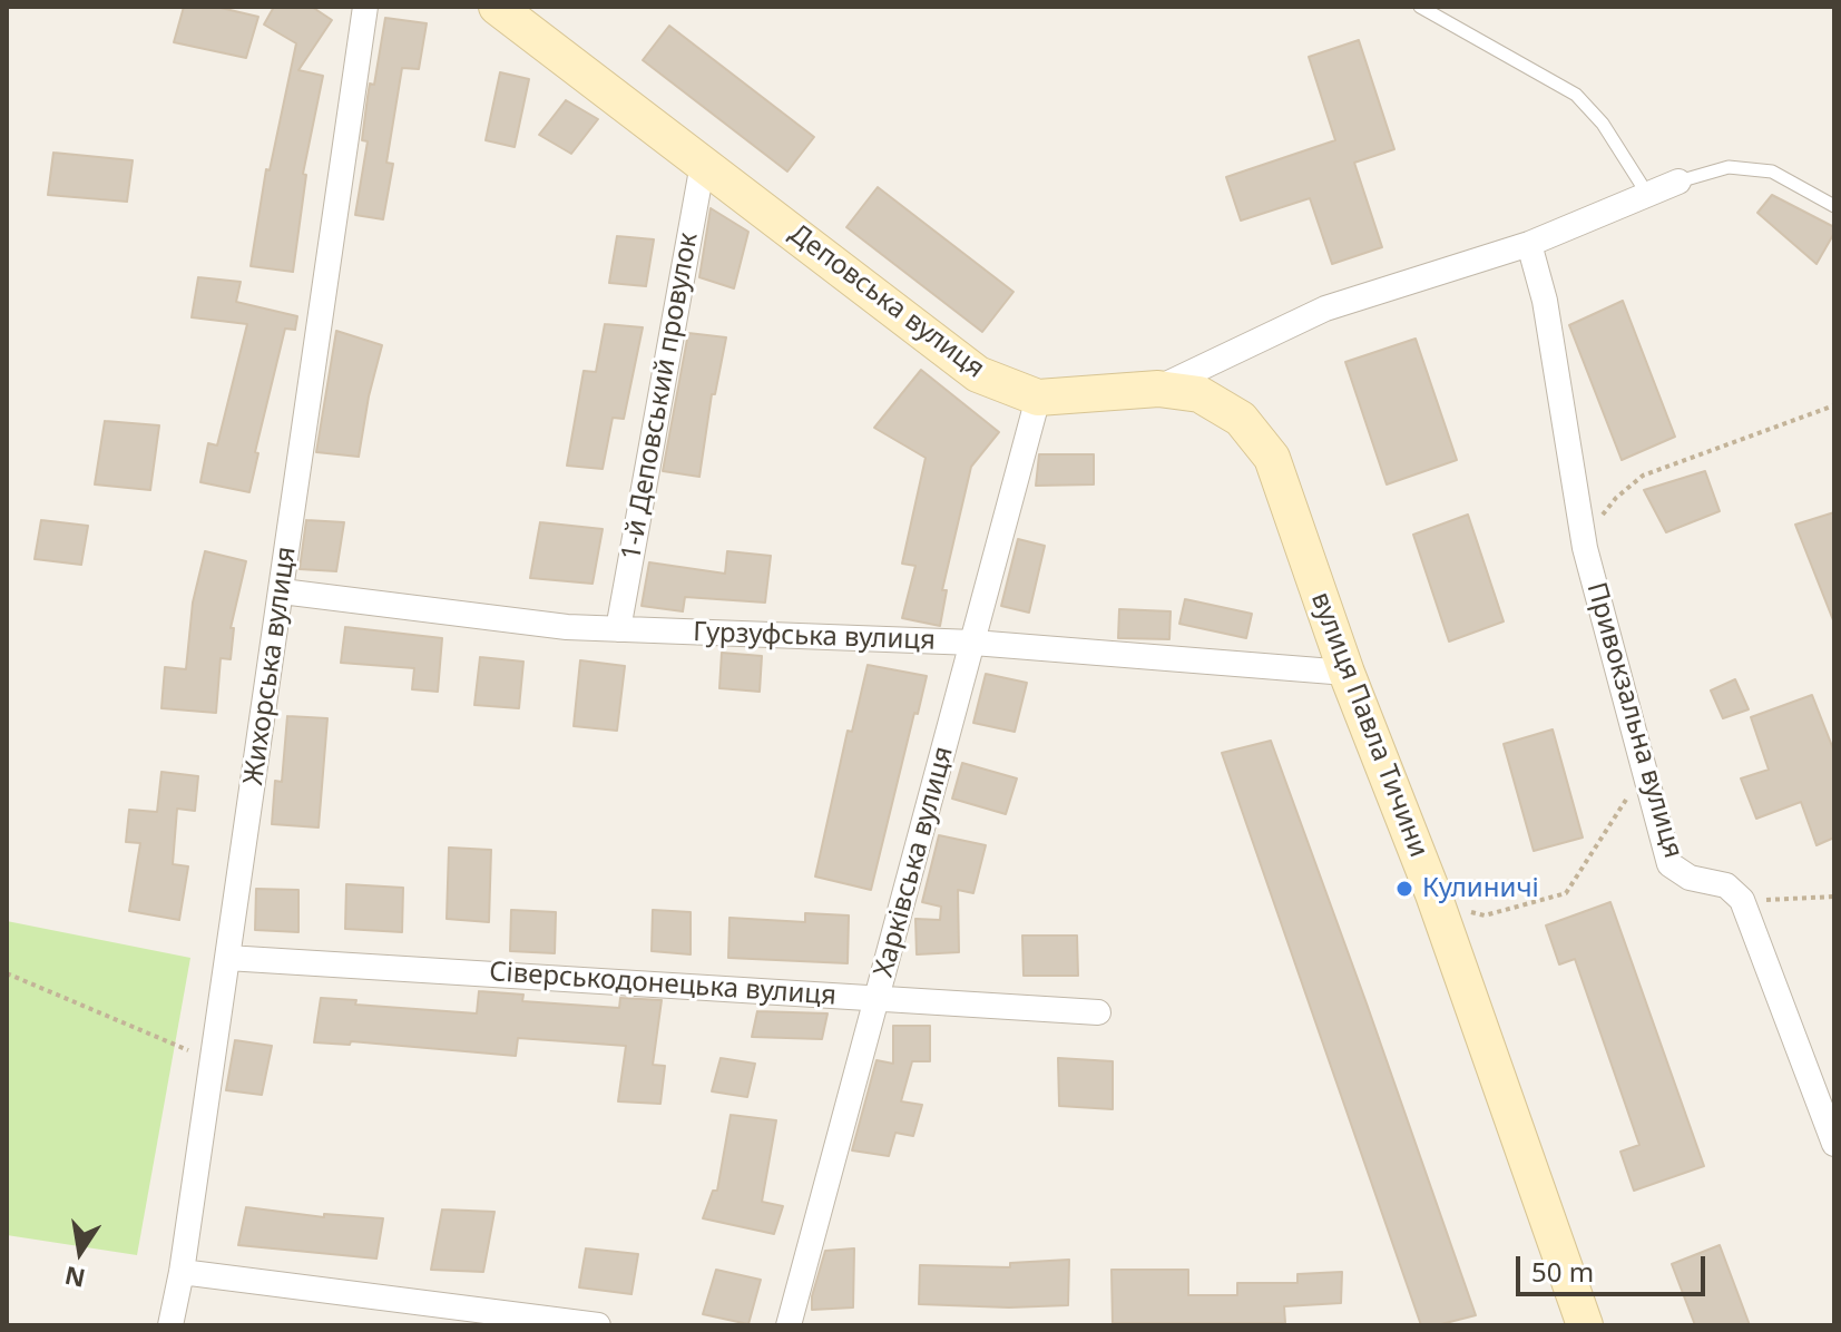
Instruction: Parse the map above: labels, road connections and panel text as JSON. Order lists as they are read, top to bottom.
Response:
{
  "streets": {
    "main road": ["Деповська вулиця", "вулиця Павла Тичини"],
    "street": [
      "1-й Деповський провулок",
      "Гурзуфська вулиця",
      "Жихорська вулиця",
      "Привокзальна вулиця",
      "Харківська вулиця",
      "Сіверськодонецька вулиця"
    ]
  },
  "crossings": [
    ["Деповська вулиця", "1-й Деповський провулок"],
    ["Деповська вулиця", "Привокзальна вулиця"],
    ["Деповська вулиця", "вулиця Павла Тичини"],
    ["Деповська вулиця", "Харківська вулиця"],
    ["1-й Деповський провулок", "Гурзуфська вулиця"],
    ["Гурзуфська вулиця", "Жихорська вулиця"],
    ["Гурзуфська вулиця", "вулиця Павла Тичини"],
    ["Гурзуфська вулиця", "Харківська вулиця"],
    ["Жихорська вулиця", "Сіверськодонецька вулиця"],
    ["Харківська вулиця", "Сіверськодонецька вулиця"]
  ],
  "places": ["Кулиничі"],
  "scale_bar": "50 m",
  "north": "bottom"
}
